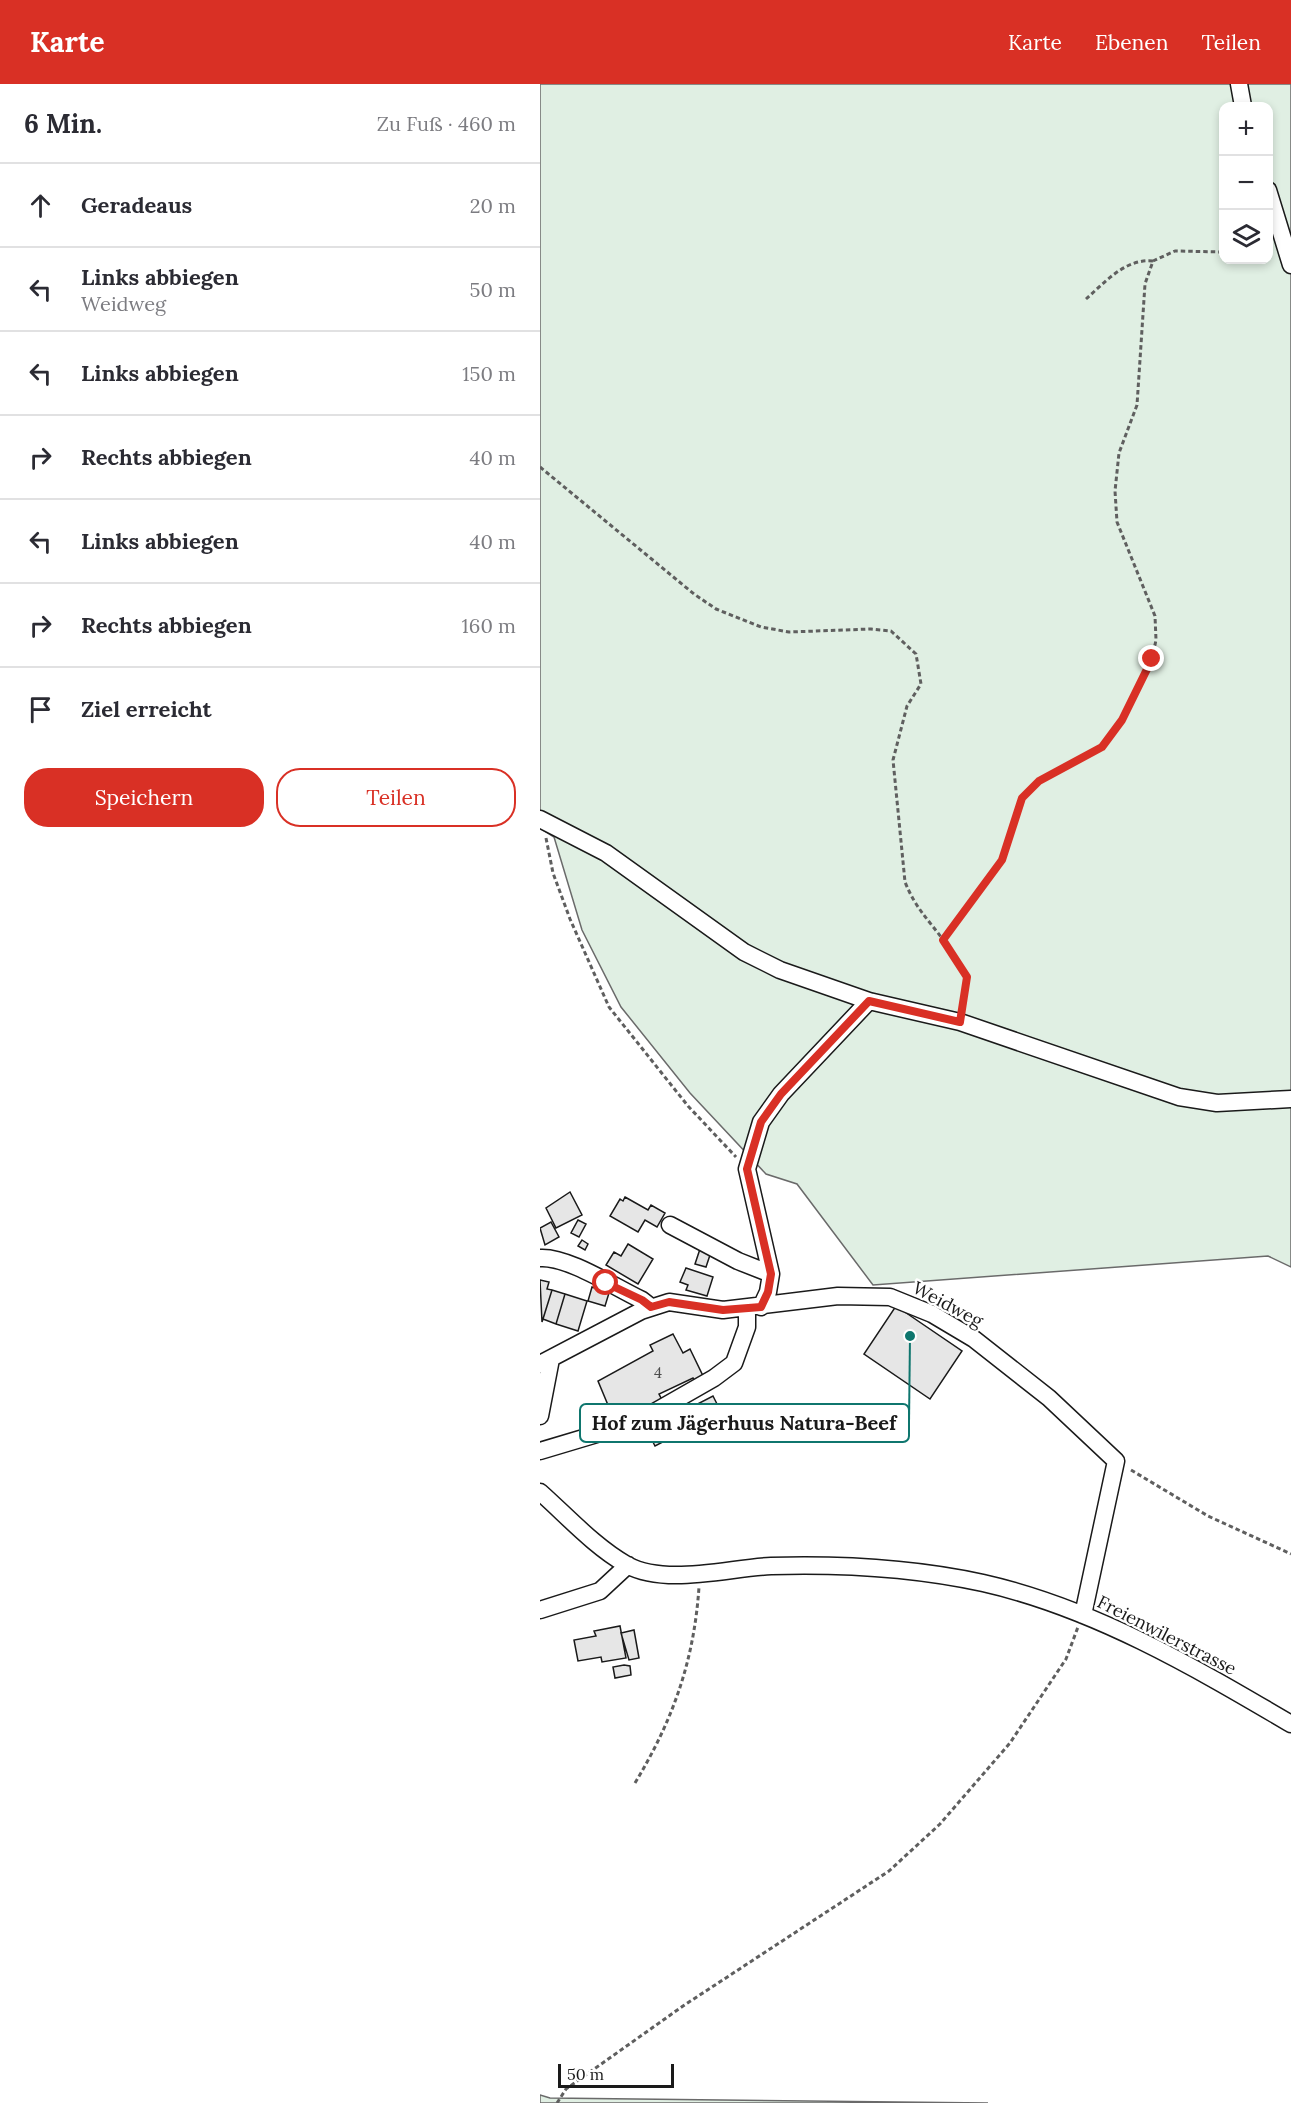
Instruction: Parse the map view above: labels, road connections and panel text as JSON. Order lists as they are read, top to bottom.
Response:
{
  "streets": {
    "street": ["Weidweg", "Freienwilerstrasse"]
  },
  "places": ["Hof zum Jägerhuus Natura-Beef"],
  "house_numbers": ["4"],
  "scale_bar": "50 m",
  "page": {
    "header": "Karte",
    "nav": ["Karte", "Ebenen", "Teilen"],
    "heading": ["6 Min.", "Zu Fuß · 460 m"],
    "map_buttons": ["+", "−"],
    "list": [
      ["Geradeaus", "20 m"],
      ["Links abbiegen", "Weidweg", "50 m"],
      ["Links abbiegen", "150 m"],
      ["Rechts abbiegen", "40 m"],
      ["Links abbiegen", "40 m"],
      ["Rechts abbiegen", "160 m"],
      "Ziel erreicht"
    ],
    "buttons": ["Speichern", "Teilen"],
    "scale": "50 m"
  }
}
